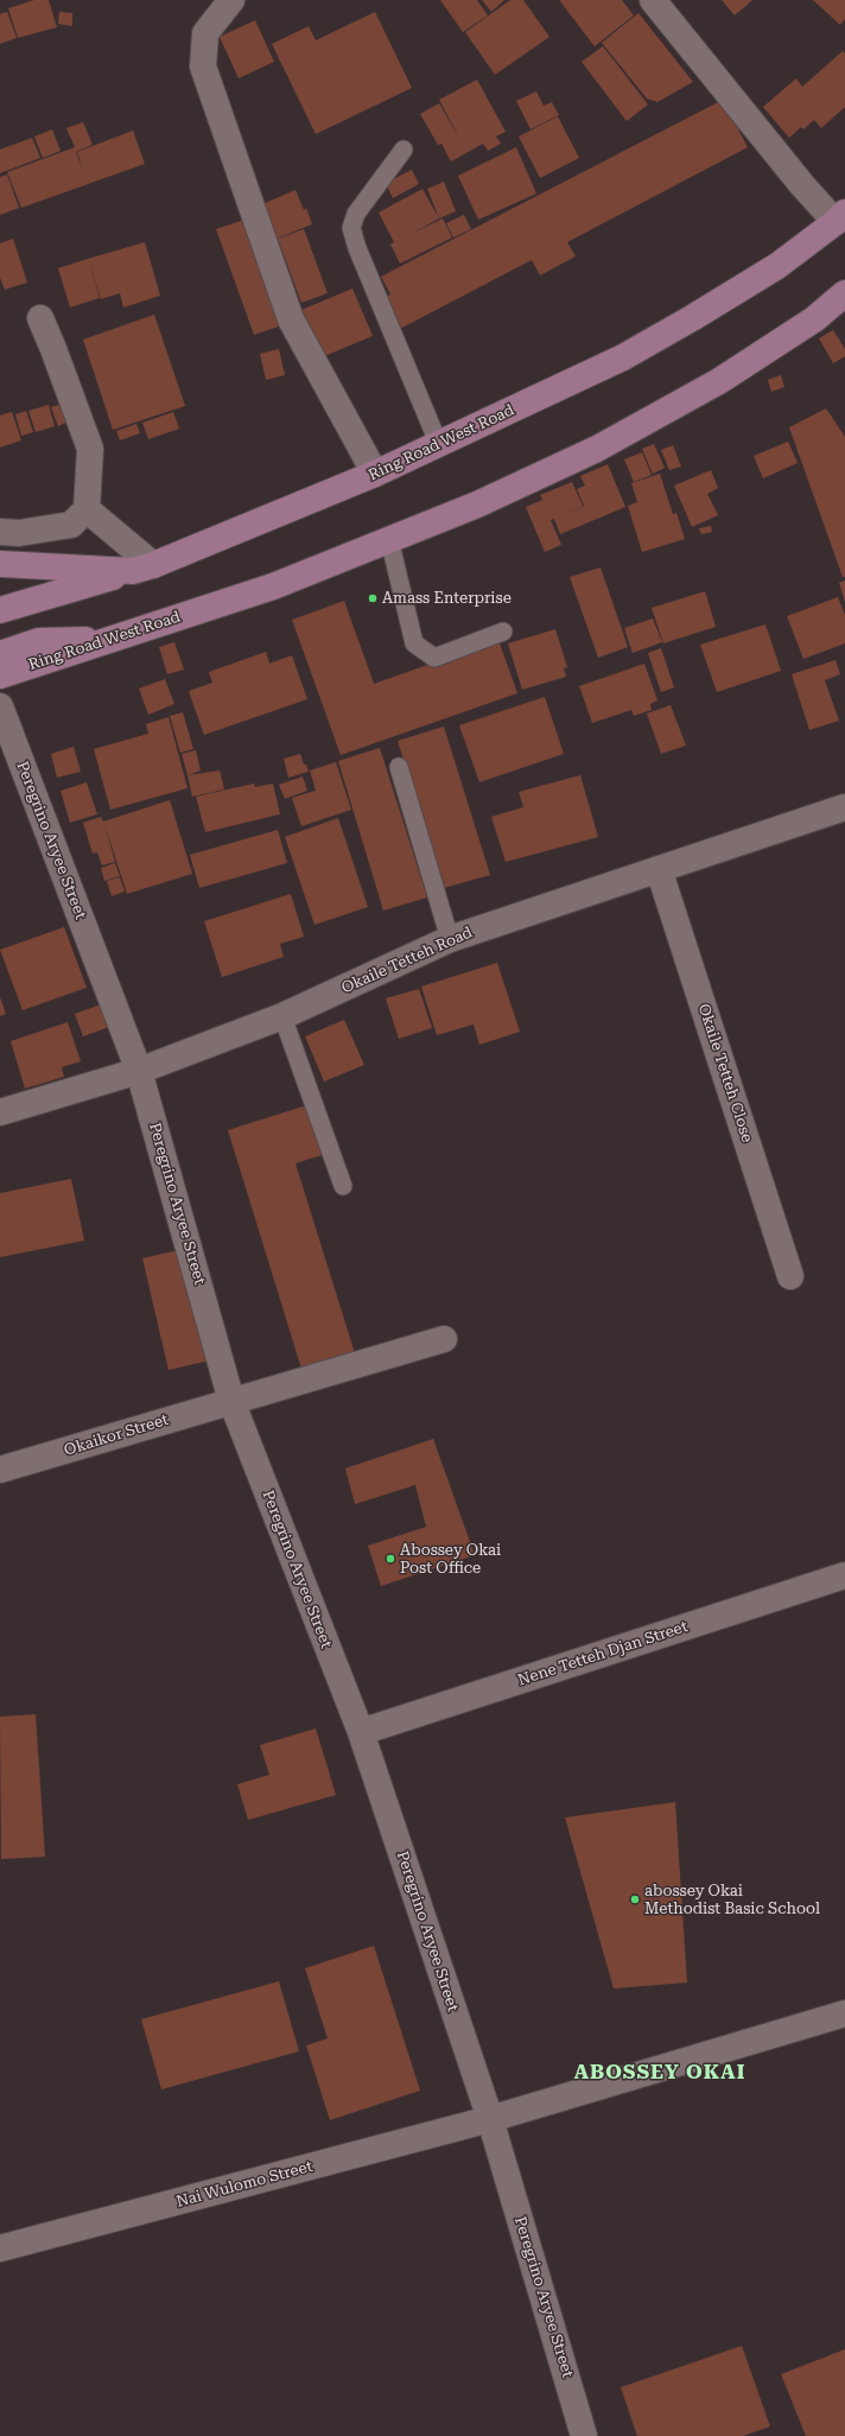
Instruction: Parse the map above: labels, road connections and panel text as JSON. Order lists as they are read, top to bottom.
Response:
{
  "streets": {
    "main road": ["Ring Road West Road"],
    "street": [
      "Peregrino Aryee Street",
      "Okaile Tetteh Road",
      "Okaile Tetteh Close",
      "Okaikor Street",
      "Nene Tetteh Djan Street",
      "Nai Wulomo Street"
    ]
  },
  "crossings": [
    ["Peregrino Aryee Street", "Okaile Tetteh Road"],
    ["Peregrino Aryee Street", "Okaikor Street"],
    ["Peregrino Aryee Street", "Nene Tetteh Djan Street"],
    ["Peregrino Aryee Street", "Nai Wulomo Street"],
    ["Okaile Tetteh Road", "Okaile Tetteh Close"]
  ],
  "districts": ["ABOSSEY OKAI"],
  "places": ["Amass Enterprise", "Abossey Okai Post Office", "abossey Okai Methodist Basic School"]
}
